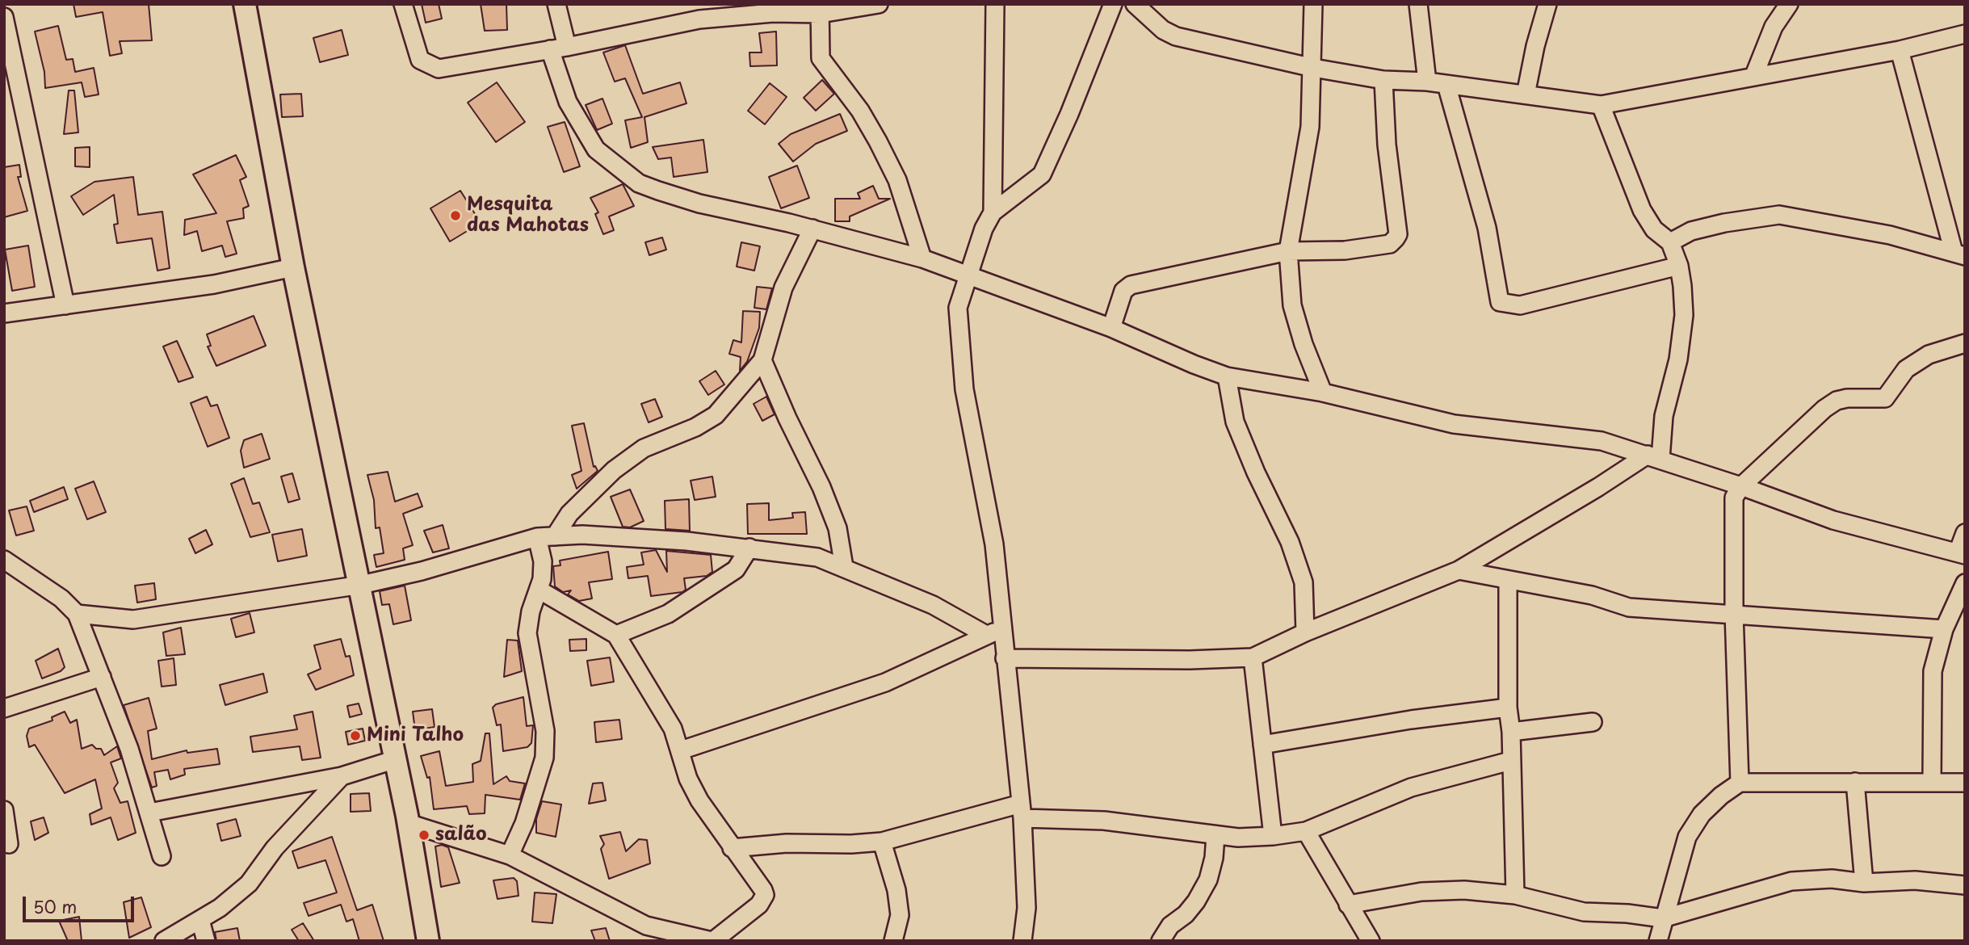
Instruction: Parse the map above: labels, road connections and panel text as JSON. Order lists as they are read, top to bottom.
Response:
{
  "places": ["Mesquita das Mahotas", "Mini Talho", "salão"],
  "scale_bar": "50 m"
}
